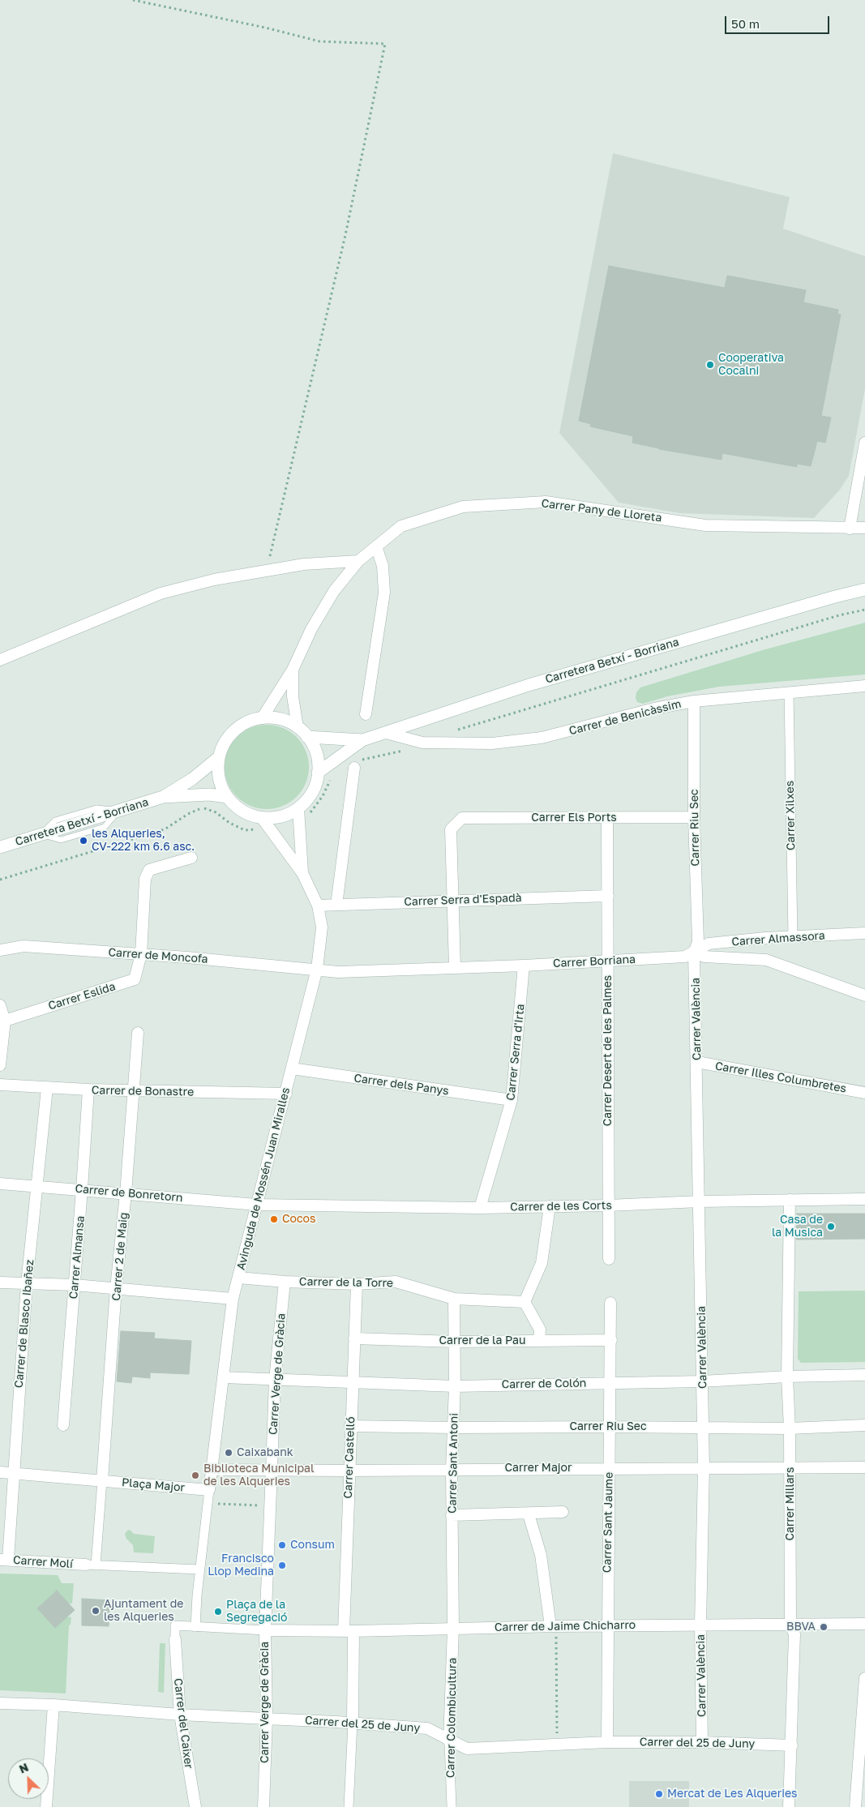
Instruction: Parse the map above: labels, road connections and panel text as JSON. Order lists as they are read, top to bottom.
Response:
{
  "streets": {
    "main road": ["Carretera Betxí - Borriana"],
    "street": [
      "Carrer Pany de Lloreta",
      "Carrer de Benicàssim",
      "Carrer Xilxes",
      "Carrer Els Ports",
      "Carrer Riu Sec",
      "Carrer Serra d'Espadà",
      "Carrer Almassora",
      "Carrer de Moncofa",
      "Carrer Borriana",
      "Carrer Eslida",
      "Carrer València",
      "Carrer Desert de les Palmes",
      "Carrer Serra d'Irta",
      "Carrer Illes Columbretes",
      "Carrer dels Panys",
      "Carrer de Bonastre",
      "Avinguda de Mossén Juan Miralles",
      "Carrer de Bonretorn",
      "Carrer de les Corts",
      "Carrer 2 de Maig",
      "Carrer Almansa",
      "Carrer de la Torre",
      "Carrer de Blasco Ibañez",
      "Carrer de la Pau",
      "Carrer Verge de Gràcia",
      "Carrer de Colón",
      "Carrer Castelló",
      "Carrer Sant Antoni",
      "Carrer Major",
      "Plaça Major",
      "Carrer Millars",
      "Carrer Sant Jaume",
      "Carrer Molí",
      "Carrer de Jaime Chicharro",
      "Carrer Colombicultura",
      "Carrer del Caixer",
      "Carrer del 25 de Juny"
    ]
  },
  "crossings": [
    ["Carrer Pany de Lloreta", "Carretera Betxí - Borriana"],
    ["Carrer Pany de Lloreta", "Avinguda de Mossén Juan Miralles"],
    ["Carretera Betxí - Borriana", "Carrer de Benicàssim"],
    ["Carretera Betxí - Borriana", "Avinguda de Mossén Juan Miralles"],
    ["Carrer de Benicàssim", "Carrer Xilxes"],
    ["Carrer de Benicàssim", "Carrer Riu Sec"],
    ["Carrer Xilxes", "Carrer Almassora"],
    ["Carrer Els Ports", "Carrer Riu Sec"],
    ["Carrer Els Ports", "Carrer Serra d'Espadà"],
    ["Carrer Els Ports", "Carrer Desert de les Palmes"],
    ["Carrer Riu Sec", "Carrer Almassora"],
    ["Carrer Riu Sec", "Carrer Borriana"],
    ["Carrer Riu Sec", "Carrer València"],
    ["Carrer Riu Sec", "Carrer Castelló"],
    ["Carrer Riu Sec", "Carrer Sant Antoni"],
    ["Carrer Riu Sec", "Carrer Millars"],
    ["Carrer Riu Sec", "Carrer Sant Jaume"],
    ["Carrer Serra d'Espadà", "Carrer Desert de les Palmes"],
    ["Carrer Serra d'Espadà", "Avinguda de Mossén Juan Miralles"],
    ["Carrer Almassora", "Carrer Borriana"],
    ["Carrer Almassora", "Carrer València"],
    ["Carrer de Moncofa", "Carrer Borriana"],
    ["Carrer de Moncofa", "Carrer Eslida"],
    ["Carrer de Moncofa", "Avinguda de Mossén Juan Miralles"],
    ["Carrer Borriana", "Carrer València"],
    ["Carrer Borriana", "Carrer Desert de les Palmes"],
    ["Carrer Borriana", "Carrer Serra d'Irta"],
    ["Carrer Borriana", "Avinguda de Mossén Juan Miralles"],
    ["Carrer València", "Carrer Illes Columbretes"],
    ["Carrer València", "Carrer de les Corts"],
    ["Carrer València", "Carrer de Colón"],
    ["Carrer València", "Carrer Major"],
    ["Carrer València", "Carrer de Jaime Chicharro"],
    ["Carrer València", "Carrer del 25 de Juny"],
    ["Carrer Desert de les Palmes", "Carrer de les Corts"],
    ["Carrer Serra d'Irta", "Carrer dels Panys"],
    ["Carrer Serra d'Irta", "Carrer de les Corts"],
    ["Carrer dels Panys", "Avinguda de Mossén Juan Miralles"],
    ["Carrer de Bonastre", "Avinguda de Mossén Juan Miralles"],
    ["Carrer de Bonastre", "Carrer 2 de Maig"],
    ["Carrer de Bonastre", "Carrer Almansa"],
    ["Carrer de Bonastre", "Carrer de Blasco Ibañez"],
    ["Avinguda de Mossén Juan Miralles", "Carrer de Bonretorn"],
    ["Avinguda de Mossén Juan Miralles", "Carrer de les Corts"],
    ["Avinguda de Mossén Juan Miralles", "Carrer de la Torre"],
    ["Avinguda de Mossén Juan Miralles", "Carrer de Colón"],
    ["Avinguda de Mossén Juan Miralles", "Carrer Major"],
    ["Avinguda de Mossén Juan Miralles", "Plaça Major"],
    ["Carrer de Bonretorn", "Carrer de les Corts"],
    ["Carrer de Bonretorn", "Carrer 2 de Maig"],
    ["Carrer de Bonretorn", "Carrer Almansa"],
    ["Carrer de Bonretorn", "Carrer de Blasco Ibañez"],
    ["Carrer de les Corts", "Carrer Millars"],
    ["Carrer 2 de Maig", "Plaça Major"],
    ["Carrer de la Torre", "Carrer Verge de Gràcia"],
    ["Carrer de la Torre", "Carrer Castelló"],
    ["Carrer de la Torre", "Carrer Sant Antoni"],
    ["Carrer de Blasco Ibañez", "Plaça Major"],
    ["Carrer de Blasco Ibañez", "Carrer Molí"],
    ["Carrer de la Pau", "Carrer Castelló"],
    ["Carrer de la Pau", "Carrer Sant Antoni"],
    ["Carrer de la Pau", "Carrer Sant Jaume"],
    ["Carrer Verge de Gràcia", "Carrer de Colón"],
    ["Carrer Verge de Gràcia", "Carrer Major"],
    ["Carrer Verge de Gràcia", "Carrer de Jaime Chicharro"],
    ["Carrer Verge de Gràcia", "Carrer del 25 de Juny"],
    ["Carrer de Colón", "Carrer Castelló"],
    ["Carrer de Colón", "Carrer Sant Antoni"],
    ["Carrer de Colón", "Carrer Millars"],
    ["Carrer de Colón", "Carrer Sant Jaume"],
    ["Carrer Castelló", "Carrer Major"],
    ["Carrer Castelló", "Carrer de Jaime Chicharro"],
    ["Carrer Castelló", "Carrer del 25 de Juny"],
    ["Carrer Sant Antoni", "Carrer Major"],
    ["Carrer Sant Antoni", "Carrer de Jaime Chicharro"],
    ["Carrer Sant Antoni", "Carrer Colombicultura"],
    ["Carrer Major", "Carrer Millars"],
    ["Carrer Major", "Carrer Sant Jaume"],
    ["Carrer Millars", "Carrer de Jaime Chicharro"],
    ["Carrer Millars", "Carrer del 25 de Juny"],
    ["Carrer Sant Jaume", "Carrer de Jaime Chicharro"],
    ["Carrer Sant Jaume", "Carrer del 25 de Juny"],
    ["Carrer de Jaime Chicharro", "Carrer Colombicultura"],
    ["Carrer Colombicultura", "Carrer del 25 de Juny"],
    ["Carrer del Caixer", "Carrer del 25 de Juny"]
  ],
  "places": [
    "Cooperativa Cocalni",
    "les Alqueries, CV-222 km 6.6 asc.",
    "Cocos",
    "Casa de la Musica",
    "Caixabank",
    "Biblioteca Municipal de les Alqueries",
    "Consum",
    "Francisco Llop Medina",
    "Ajuntament de les Alqueries",
    "Plaça de la Segregació",
    "BBVA",
    "Mercat de Les Alqueries"
  ],
  "scale_bar": "50 m",
  "north": "top left"
}
